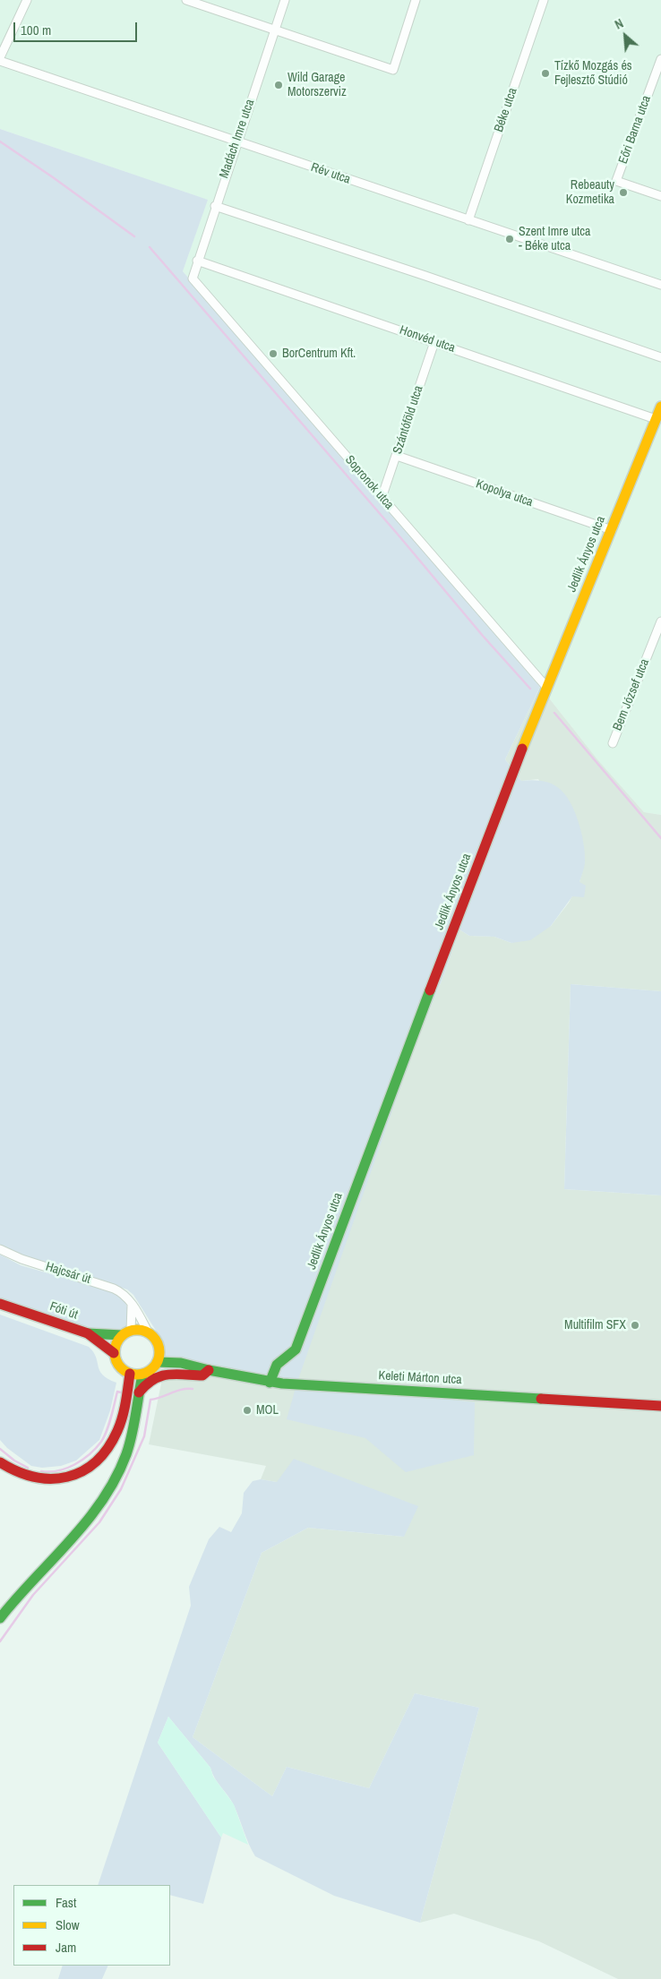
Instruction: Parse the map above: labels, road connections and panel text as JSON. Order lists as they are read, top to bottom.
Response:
{
  "streets": {
    "main road": ["Jedlik Ányos utca", "Fóti út", "Keleti Márton utca"],
    "street": [
      "Béke utca",
      "Eőri Barna utca",
      "Madách Imre utca",
      "Rév utca",
      "Honvéd utca",
      "Szántóföld utca",
      "Sopronok utca",
      "Kopolya utca",
      "Bem József utca",
      "Hajcsár út"
    ]
  },
  "crossings": [
    ["Béke utca", "Rév utca"],
    ["Madách Imre utca", "Rév utca"],
    ["Madách Imre utca", "Honvéd utca"],
    ["Madách Imre utca", "Sopronok utca"],
    ["Honvéd utca", "Szántóföld utca"],
    ["Honvéd utca", "Jedlik Ányos utca"],
    ["Szántóföld utca", "Sopronok utca"],
    ["Szántóföld utca", "Kopolya utca"],
    ["Sopronok utca", "Jedlik Ányos utca"],
    ["Kopolya utca", "Jedlik Ányos utca"],
    ["Jedlik Ányos utca", "Keleti Márton utca"],
    ["Hajcsár út", "Fóti út"],
    ["Hajcsár út", "Keleti Márton utca"],
    ["Fóti út", "Keleti Márton utca"]
  ],
  "places": [
    "Tízkő Mozgás és Fejlesztő Stúdió",
    "Wild Garage Motorszerviz",
    "Rebeauty Kozmetika",
    "Szent Imre utca - Béke utca",
    "BorCentrum Kft.",
    "Multifilm SFX",
    "MOL"
  ],
  "legend": ["Fast", "Slow", "Jam"],
  "scale_bar": "100 m",
  "north": "top left"
}
